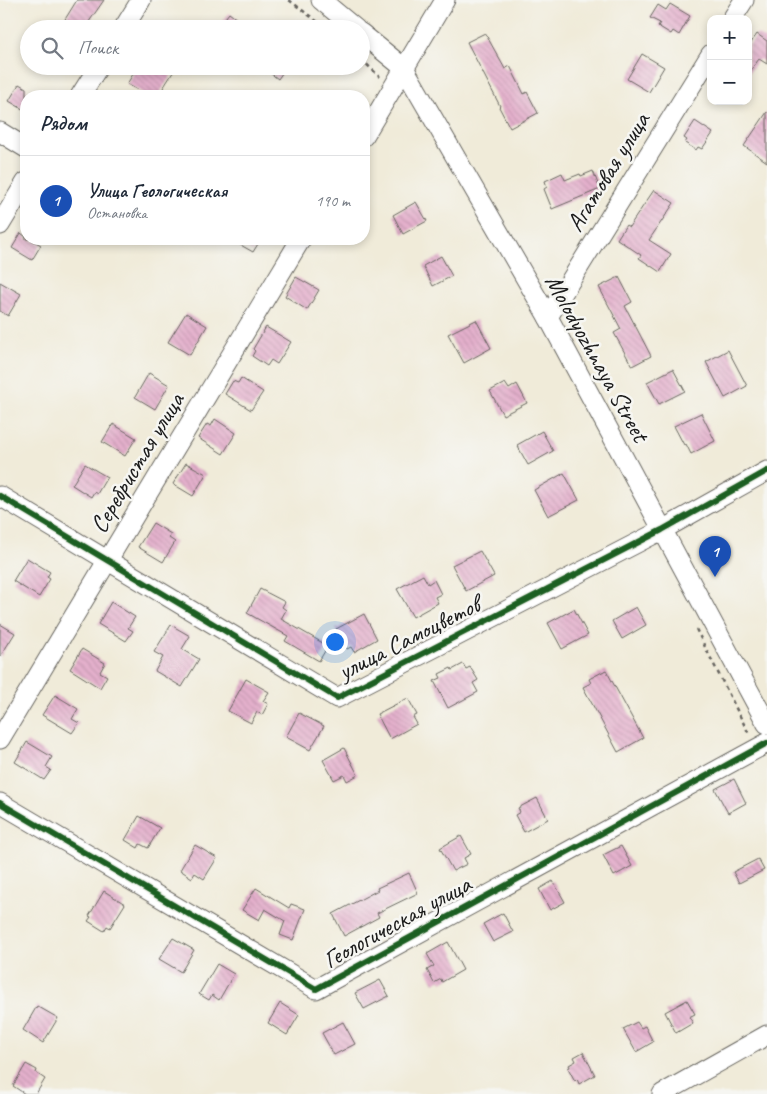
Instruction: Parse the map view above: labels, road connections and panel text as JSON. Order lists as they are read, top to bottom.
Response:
{
  "streets": {
    "street": [
      "Агатовая улица",
      "Molodyozhnaya Street",
      "Серебристая улица",
      "улица Самоцветов",
      "Геологическая улица"
    ]
  },
  "crossings": [
    ["Агатовая улица", "Molodyozhnaya Street"],
    ["Molodyozhnaya Street", "улица Самоцветов"],
    ["Серебристая улица", "улица Самоцветов"]
  ],
  "page": {
    "map_buttons": ["+", "−"],
    "search": "Поиск",
    "heading": "Рядом",
    "list": [
      {
        "mark": "1",
        "name": "Улица Геологическая",
        "note": "Остановка",
        "value": "190 m"
      }
    ],
    "pins": "1"
  }
}
